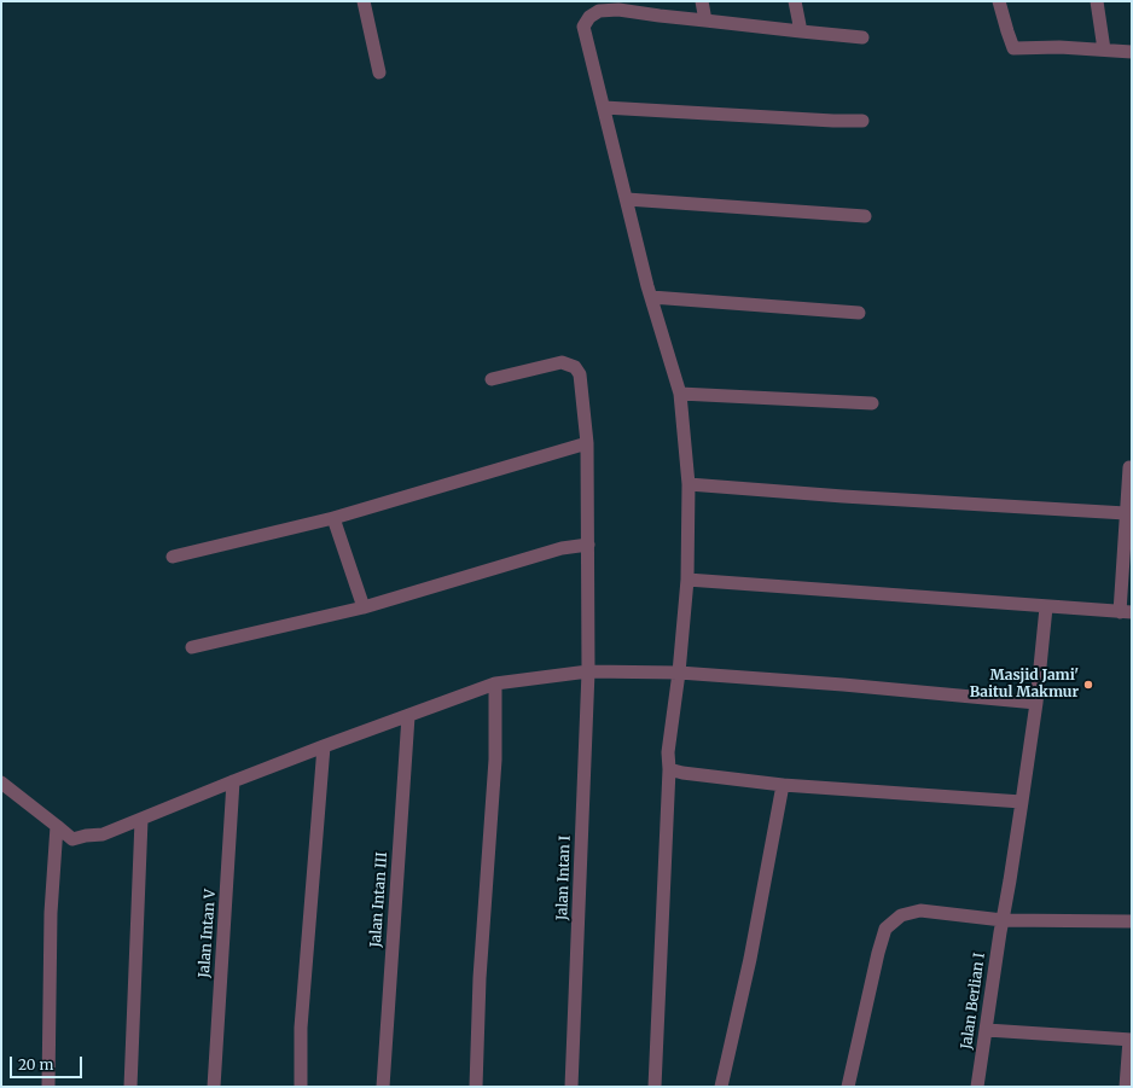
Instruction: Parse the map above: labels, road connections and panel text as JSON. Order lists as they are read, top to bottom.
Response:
{
  "streets": {
    "street": [
      "Jalan Intan I",
      "Jalan Intan III",
      "Jalan Intan V",
      "Jalan Berlian I"
    ]
  },
  "places": ["Masjid Jami' Baitul Makmur"],
  "scale_bar": "20 m"
}
